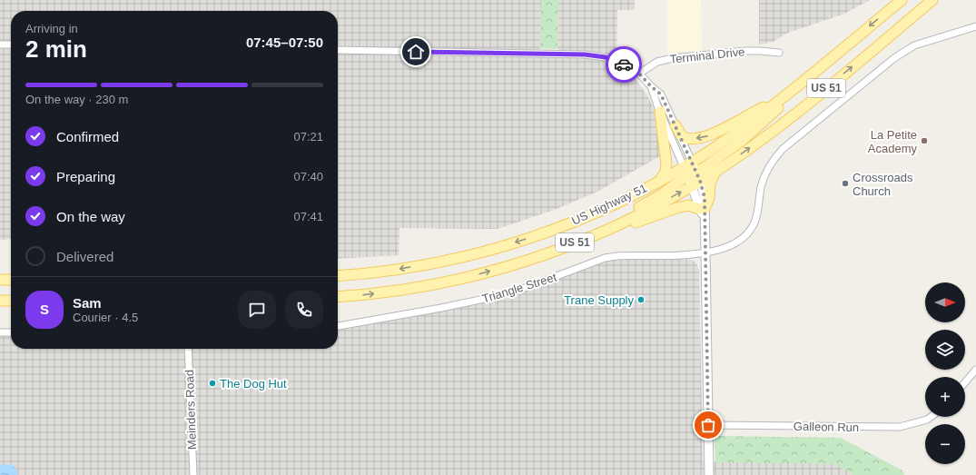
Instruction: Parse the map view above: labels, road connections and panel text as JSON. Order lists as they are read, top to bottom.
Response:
{
  "streets": {
    "main road": ["US 51", "US Highway 51"],
    "street": [
      "Terminal Drive",
      "Triangle Street",
      "Meinders Road",
      "Galleon Run"
    ]
  },
  "crossings": [
    ["US 51", "US Highway 51"]
  ],
  "places": [
    "La Petite Academy",
    "Crossroads Church",
    "Trane Supply",
    "The Dog Hut"
  ],
  "north": "right",
  "page": {
    "heading": ["2 min", "Arriving in", "07:45–07:50"],
    "panel": ["Sam", "Courier · 4.5"],
    "bar": "On the way · 230 m",
    "list": [
      ["Confirmed", "07:21"],
      ["Preparing", "07:40"],
      ["On the way", "07:41"],
      "Delivered"
    ],
    "map_buttons": ["+", "−"],
    "round": "S"
  }
}
